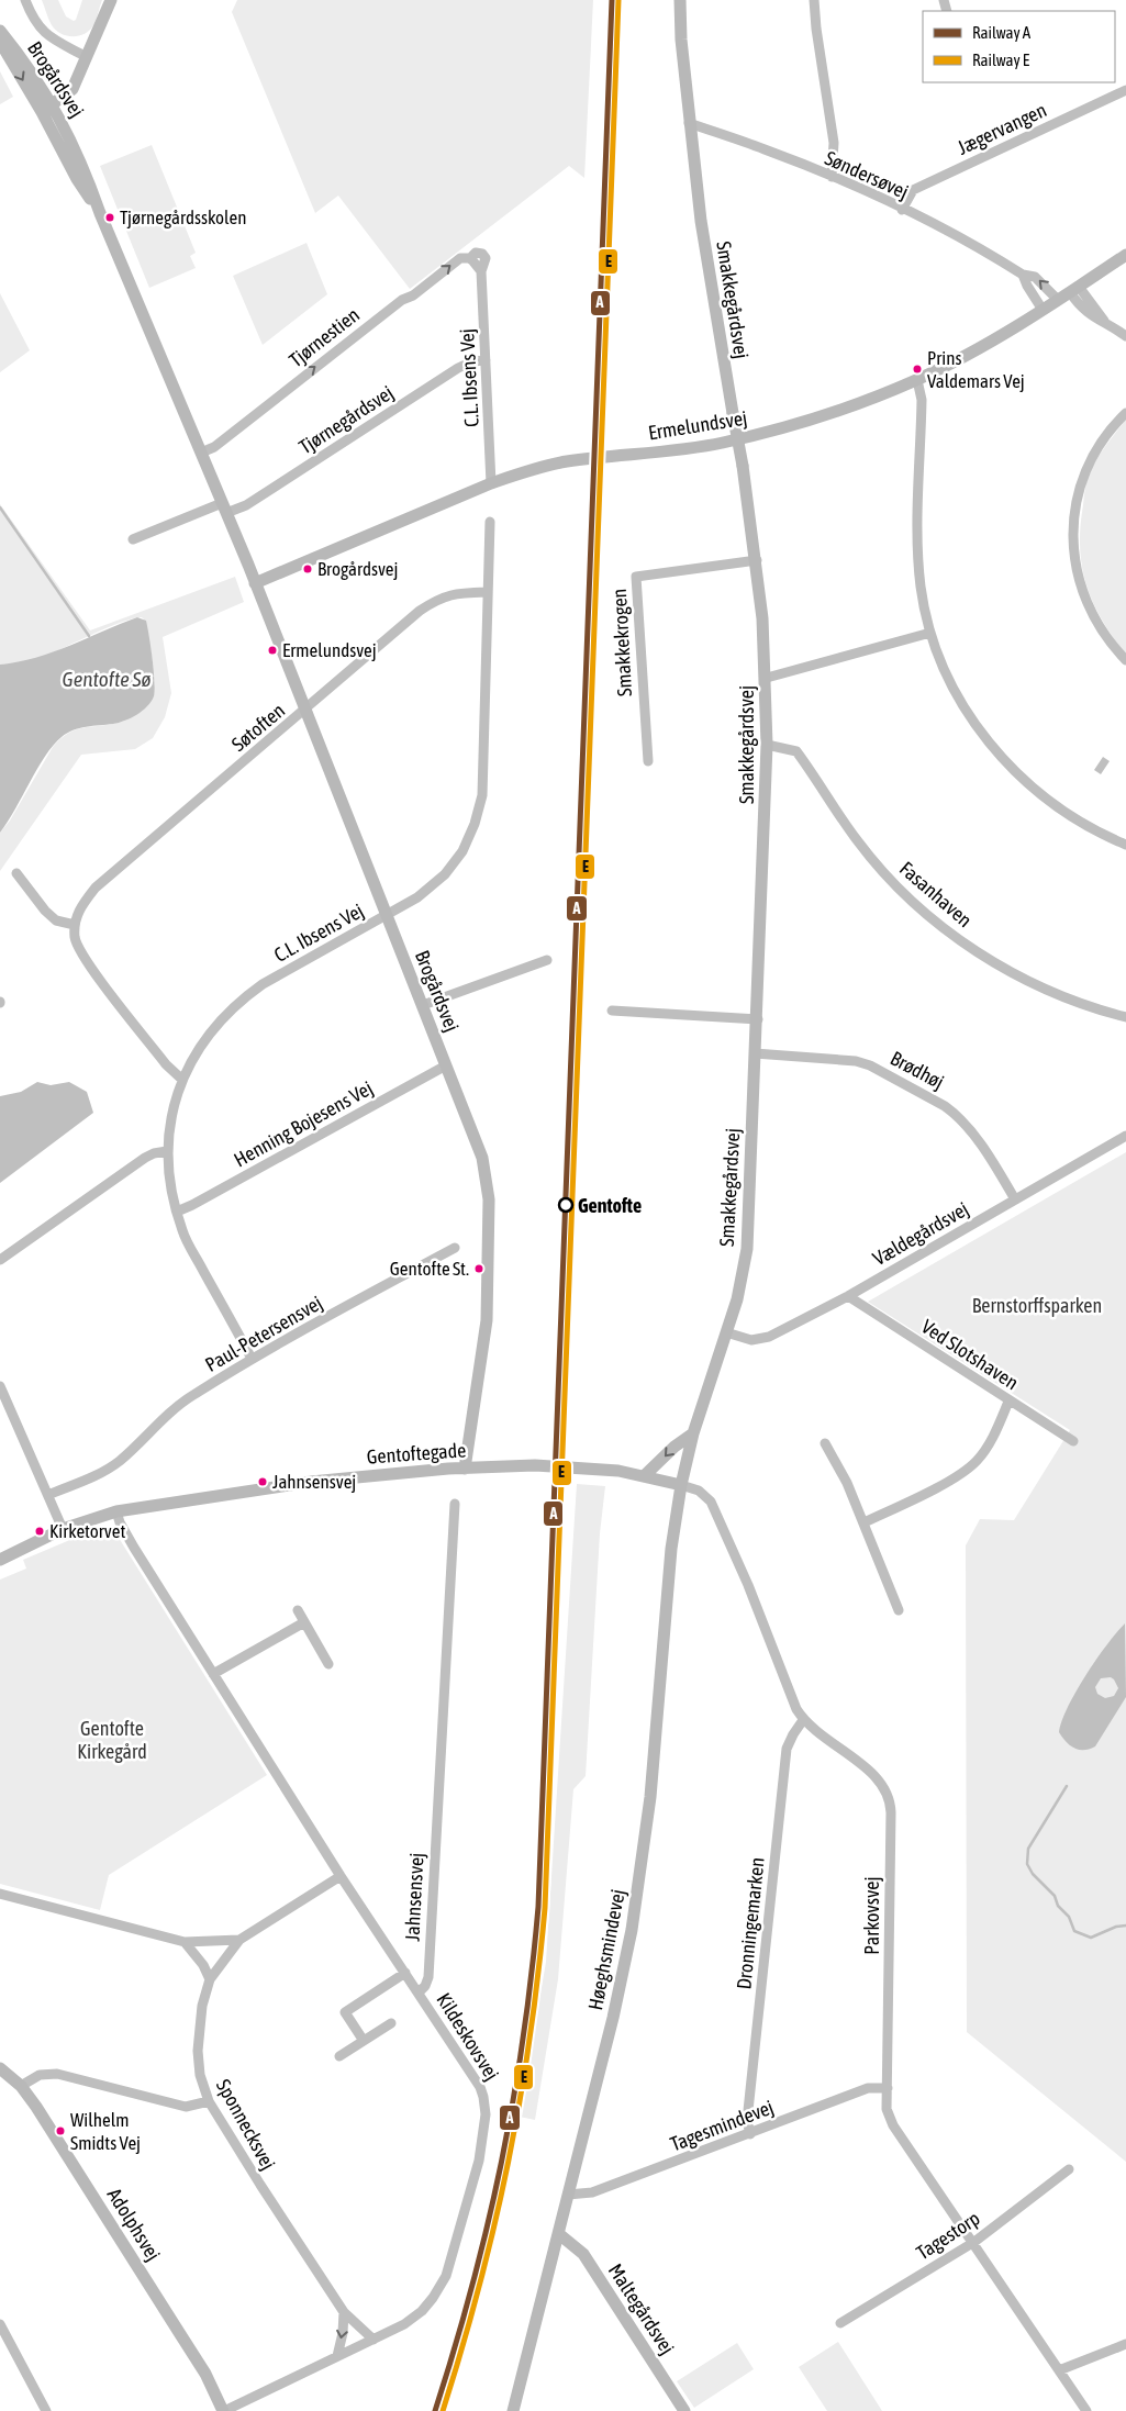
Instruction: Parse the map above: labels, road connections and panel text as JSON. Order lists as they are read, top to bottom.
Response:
{
  "streets": {
    "street": [
      "Brogårdsvej",
      "Jægervangen",
      "Søndersøvej",
      "Smakkegårdsvej",
      "Tjørnestien",
      "C.L. Ibsens Vej",
      "Tjørnegårdsvej",
      "Ermelundsvej",
      "Smakkekrogen",
      "Søtoften",
      "Fasanhaven",
      "Brødhøj",
      "Henning Bojesens Vej",
      "Vældegårdsvej",
      "Paul-Petersensvej",
      "Ved Slotshaven",
      "Gentoftegade",
      "Jahnsensvej",
      "Parkovsvej",
      "Dronningemarken",
      "Høeghsmindevej",
      "Kildeskovsvej",
      "Sponnecksvej",
      "Tagesmindevej",
      "Adolphsvej",
      "Tagestorp",
      "Maltegårdsvej"
    ]
  },
  "crossings": [
    ["Brogårdsvej", "Tjørnestien"],
    ["Brogårdsvej", "C.L. Ibsens Vej"],
    ["Brogårdsvej", "Tjørnegårdsvej"],
    ["Brogårdsvej", "Ermelundsvej"],
    ["Brogårdsvej", "Søtoften"],
    ["Brogårdsvej", "Henning Bojesens Vej"],
    ["Brogårdsvej", "Gentoftegade"],
    ["Jægervangen", "Søndersøvej"],
    ["Søndersøvej", "Smakkegårdsvej"],
    ["Søndersøvej", "Ermelundsvej"],
    ["Smakkegårdsvej", "Smakkekrogen"],
    ["Smakkegårdsvej", "Fasanhaven"],
    ["Smakkegårdsvej", "Brødhøj"],
    ["Smakkegårdsvej", "Vældegårdsvej"],
    ["Smakkegårdsvej", "Gentoftegade"],
    ["Smakkegårdsvej", "Parkovsvej"],
    ["Smakkegårdsvej", "Høeghsmindevej"],
    ["Tjørnestien", "C.L. Ibsens Vej"],
    ["C.L. Ibsens Vej", "Tjørnegårdsvej"],
    ["C.L. Ibsens Vej", "Ermelundsvej"],
    ["C.L. Ibsens Vej", "Søtoften"],
    ["C.L. Ibsens Vej", "Henning Bojesens Vej"],
    ["C.L. Ibsens Vej", "Paul-Petersensvej"],
    ["Brødhøj", "Vældegårdsvej"],
    ["Vældegårdsvej", "Ved Slotshaven"],
    ["Gentoftegade", "Parkovsvej"],
    ["Gentoftegade", "Høeghsmindevej"],
    ["Gentoftegade", "Kildeskovsvej"],
    ["Jahnsensvej", "Kildeskovsvej"],
    ["Parkovsvej", "Dronningemarken"],
    ["Parkovsvej", "Høeghsmindevej"],
    ["Parkovsvej", "Tagesmindevej"],
    ["Parkovsvej", "Tagestorp"],
    ["Dronningemarken", "Tagesmindevej"],
    ["Høeghsmindevej", "Tagesmindevej"],
    ["Høeghsmindevej", "Maltegårdsvej"],
    ["Kildeskovsvej", "Sponnecksvej"],
    ["Kildeskovsvej", "Adolphsvej"]
  ],
  "one_way": ["Tjørnestien"],
  "water": ["Gentofte Sø"],
  "parks": ["Bernstorffsparken", "Gentofte Kirkegård"],
  "places": [
    "Tjørnegårdsskolen",
    "Prins Valdemars Vej",
    "Brogårdsvej",
    "Ermelundsvej",
    "Gentofte",
    "Gentofte St.",
    "Jahnsensvej",
    "Kirketorvet",
    "Wilhelm Smidts Vej"
  ],
  "lines": ["rail line A", "rail line E"],
  "legend": ["Railway A", "Railway E"]
}
